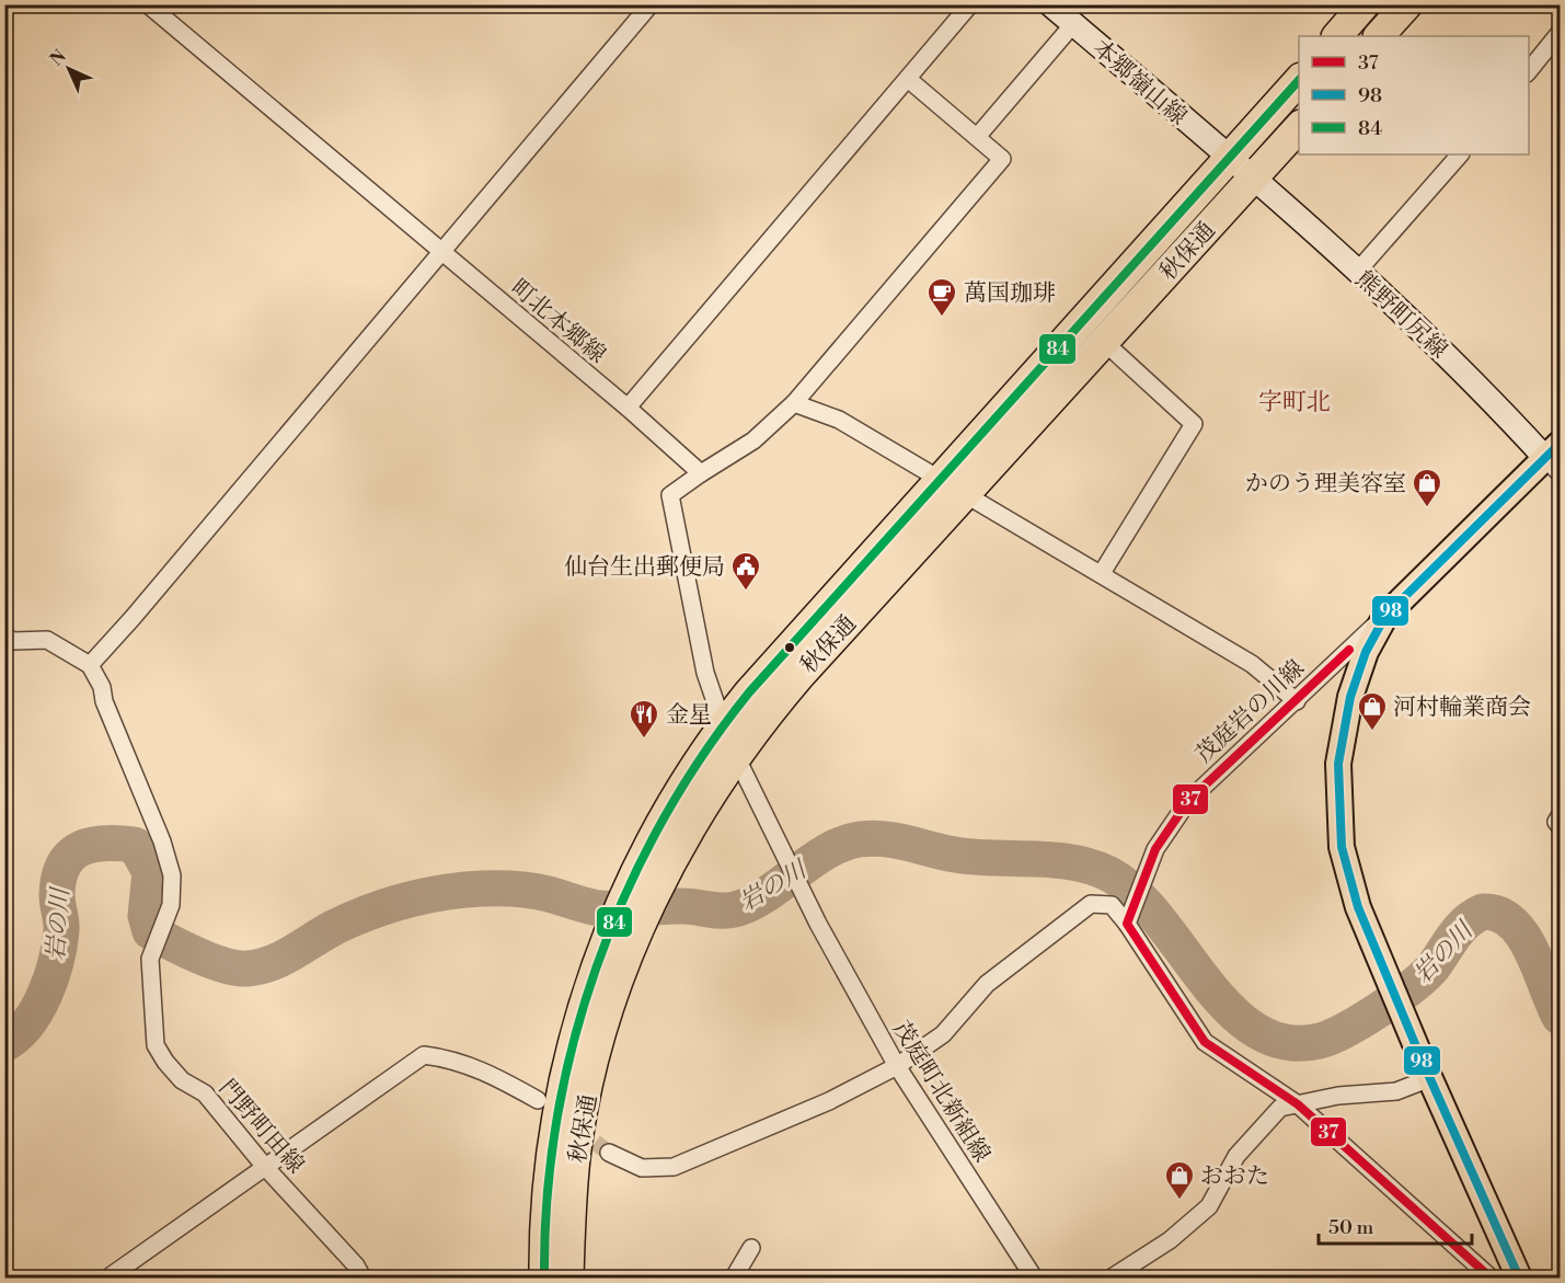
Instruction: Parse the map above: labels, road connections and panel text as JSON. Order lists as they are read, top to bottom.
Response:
{
  "streets": {
    "highway": ["秋保通"],
    "street": [
      "本郷嶺山線",
      "熊野町尻線",
      "町北本郷線",
      "茂庭岩の川線",
      "茂庭町北新組線",
      "門野町田線"
    ]
  },
  "crossings": [
    ["本郷嶺山線", "秋保通"],
    ["本郷嶺山線", "熊野町尻線"],
    ["秋保通", "熊野町尻線"],
    ["秋保通", "茂庭町北新組線"],
    ["町北本郷線", "茂庭町北新組線"]
  ],
  "districts": ["字町北"],
  "water": ["岩の川"],
  "places": {
    "cafe": ["萬国珈琲"],
    "shop": ["かのう理美容室", "河村輪業商会", "おおた"],
    "public building": ["仙台生出郵便局"],
    "restaurant": ["金星"]
  },
  "lines": ["transit line 84", "transit line 98", "transit line 37"],
  "legend": ["37", "98", "84"],
  "scale_bar": "50 m",
  "north": "top left"
}
